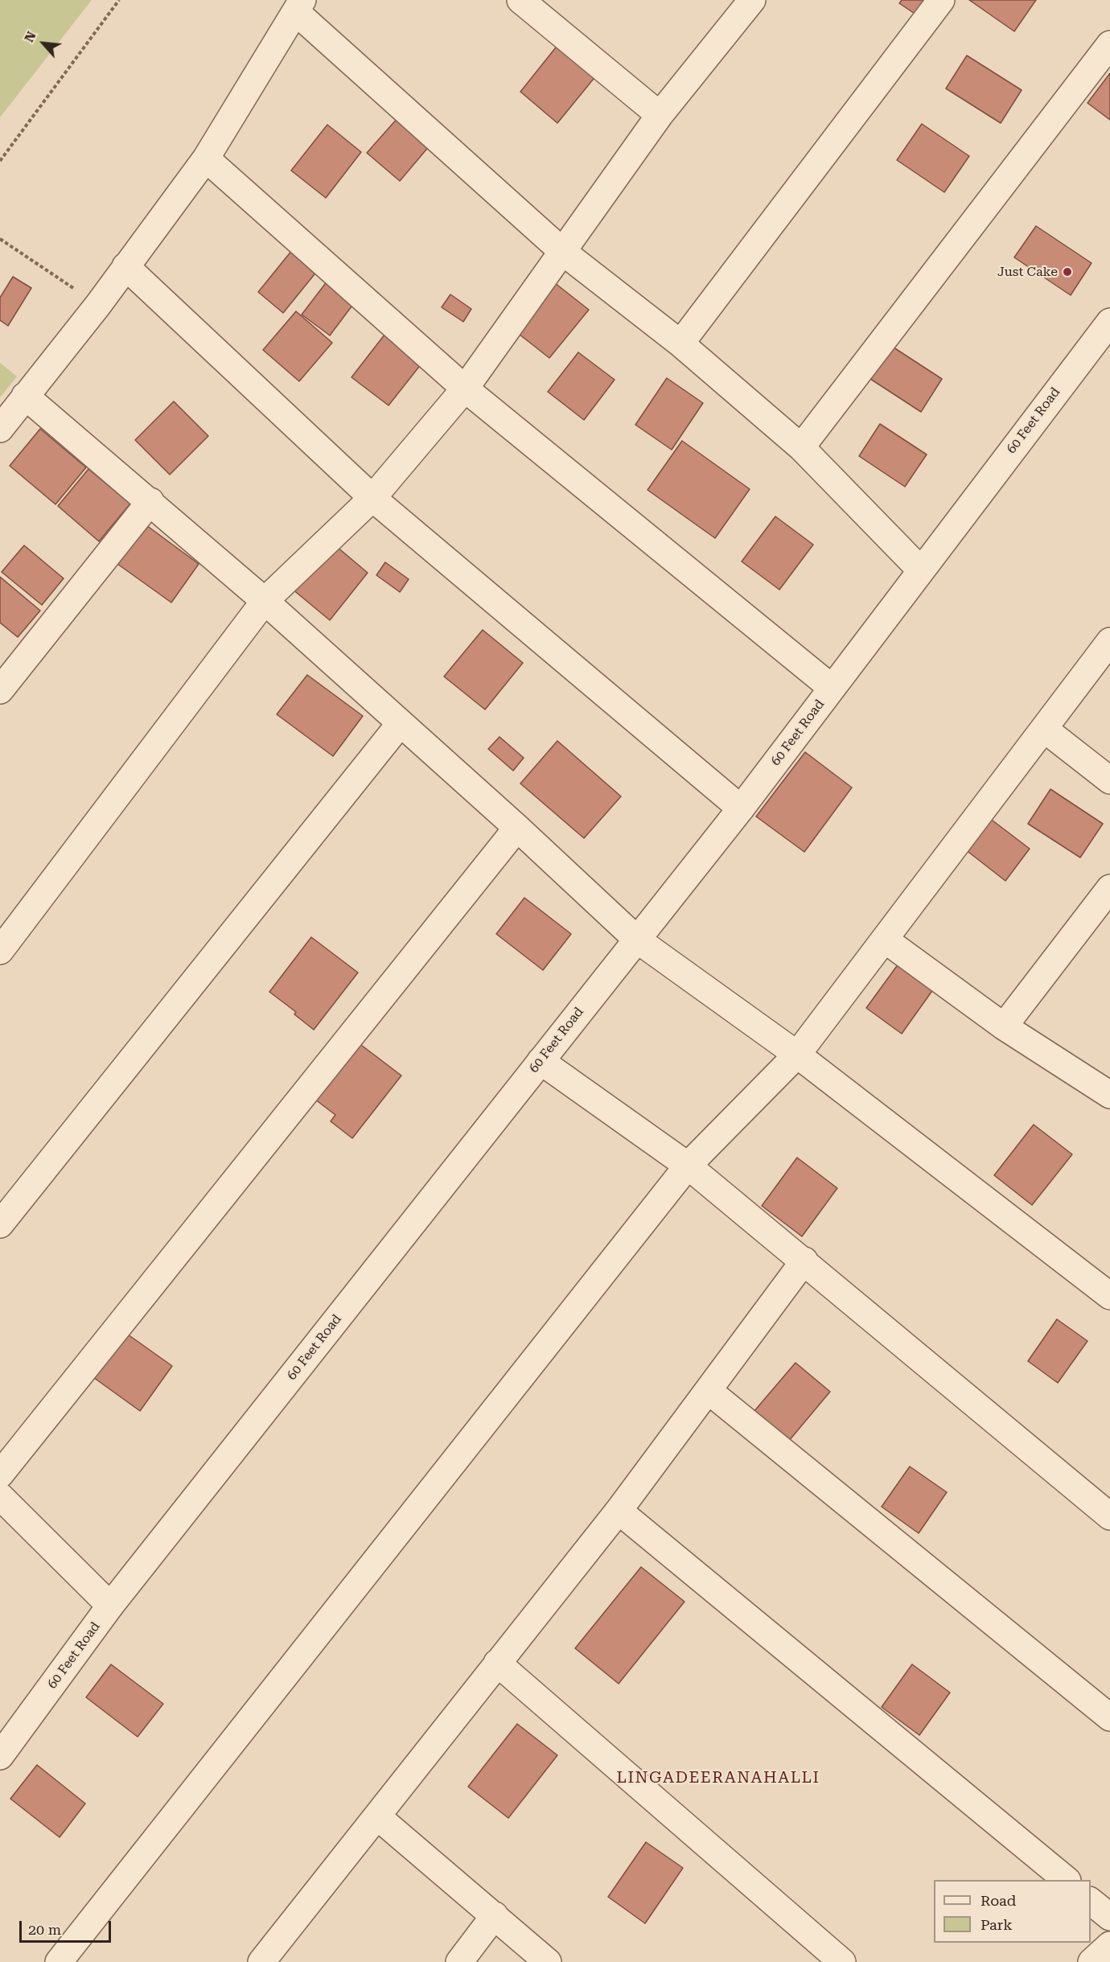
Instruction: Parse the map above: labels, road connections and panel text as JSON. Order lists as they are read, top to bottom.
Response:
{
  "streets": {
    "street": ["60 Feet Road"]
  },
  "districts": ["LINGADEERANAHALLI"],
  "places": ["Just Cake"],
  "legend": ["Road", "Park"],
  "scale_bar": "20 m",
  "north": "top left"
}
